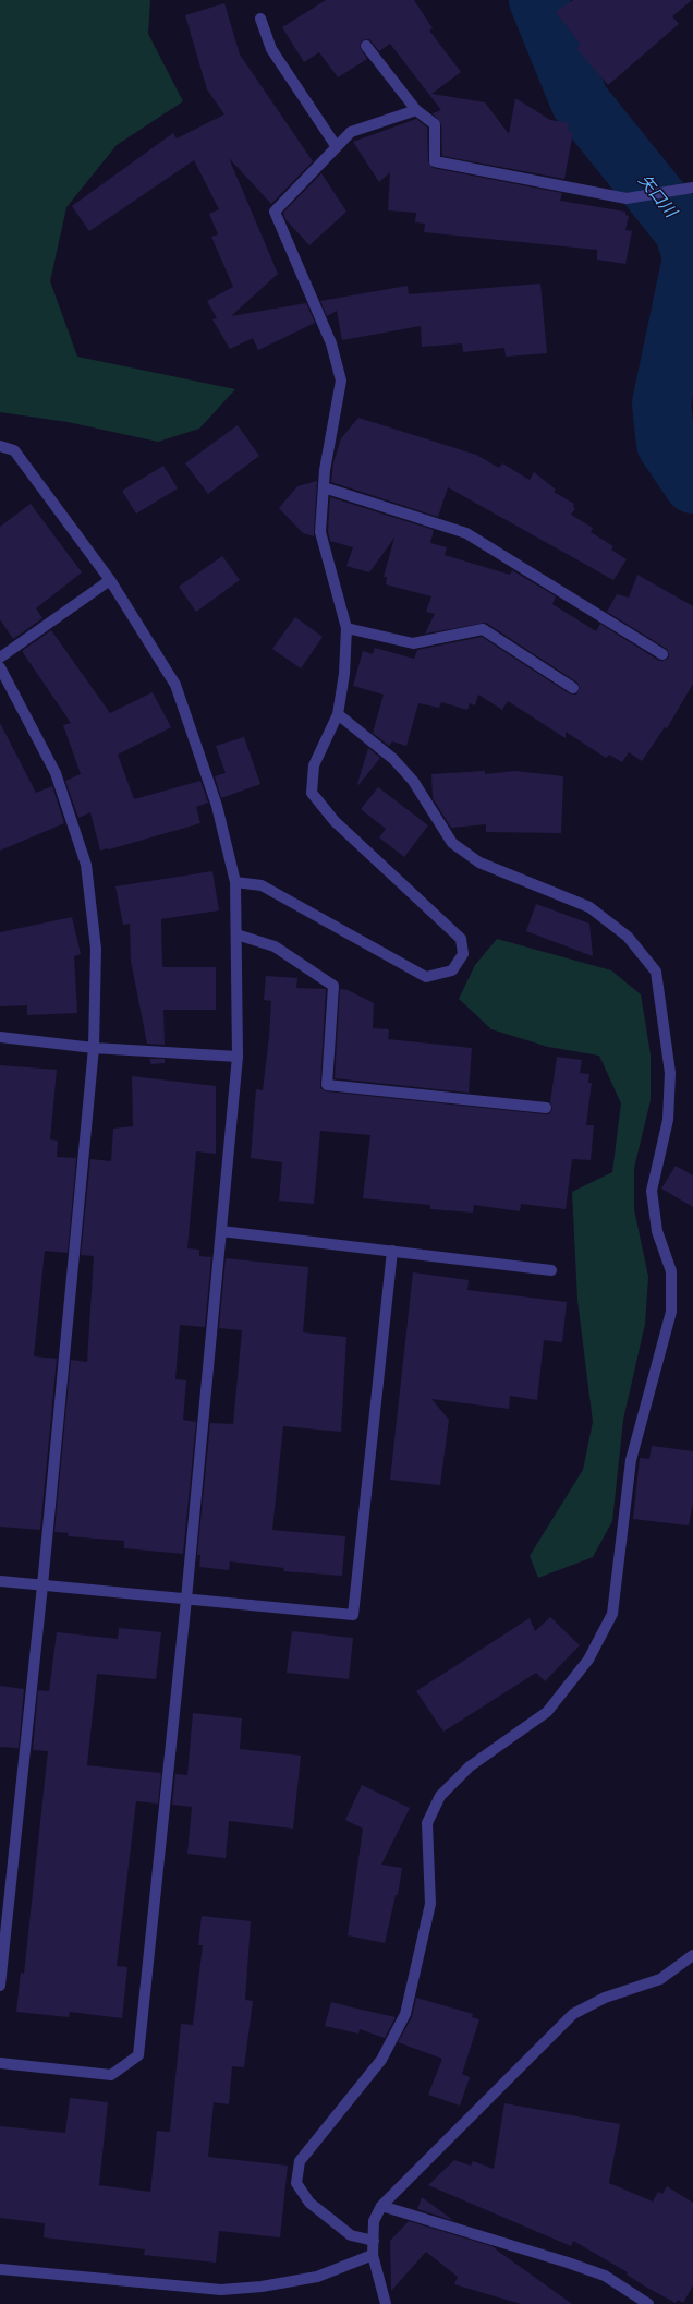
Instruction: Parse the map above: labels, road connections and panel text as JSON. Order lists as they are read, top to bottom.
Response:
{
  "water": ["矢口川"]
}
